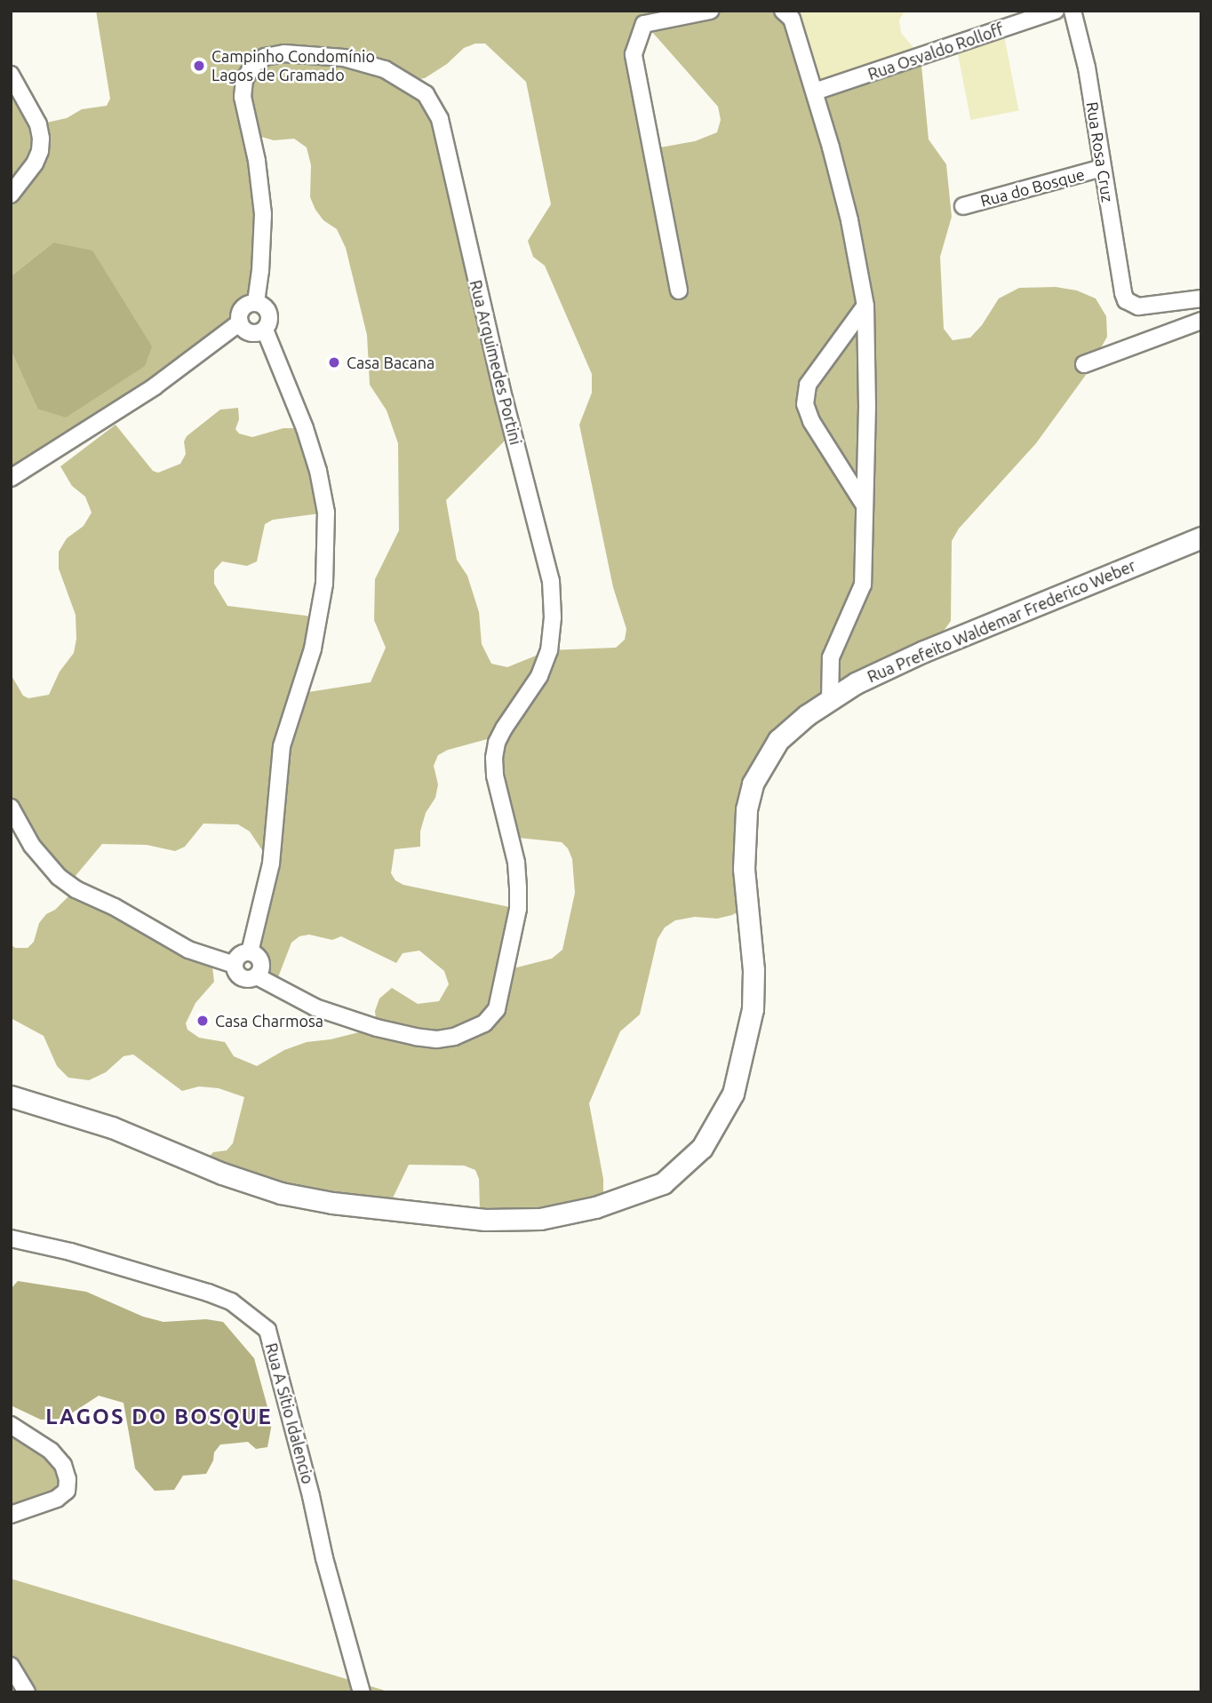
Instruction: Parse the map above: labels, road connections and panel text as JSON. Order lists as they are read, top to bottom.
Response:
{
  "streets": {
    "street": [
      "Rua Osvaldo Rolloff",
      "Rua Rosa Cruz",
      "Rua do Bosque",
      "Rua Arquimedes Portini",
      "Rua Prefeito Waldemar Frederico Weber",
      "Rua A Sítio Idalencio"
    ]
  },
  "crossings": [
    ["Rua Rosa Cruz", "Rua do Bosque"]
  ],
  "districts": ["LAGOS DO BOSQUE"],
  "places": ["Campinho Condomínio Lagos de Gramado", "Casa Bacana", "Casa Charmosa"]
}
